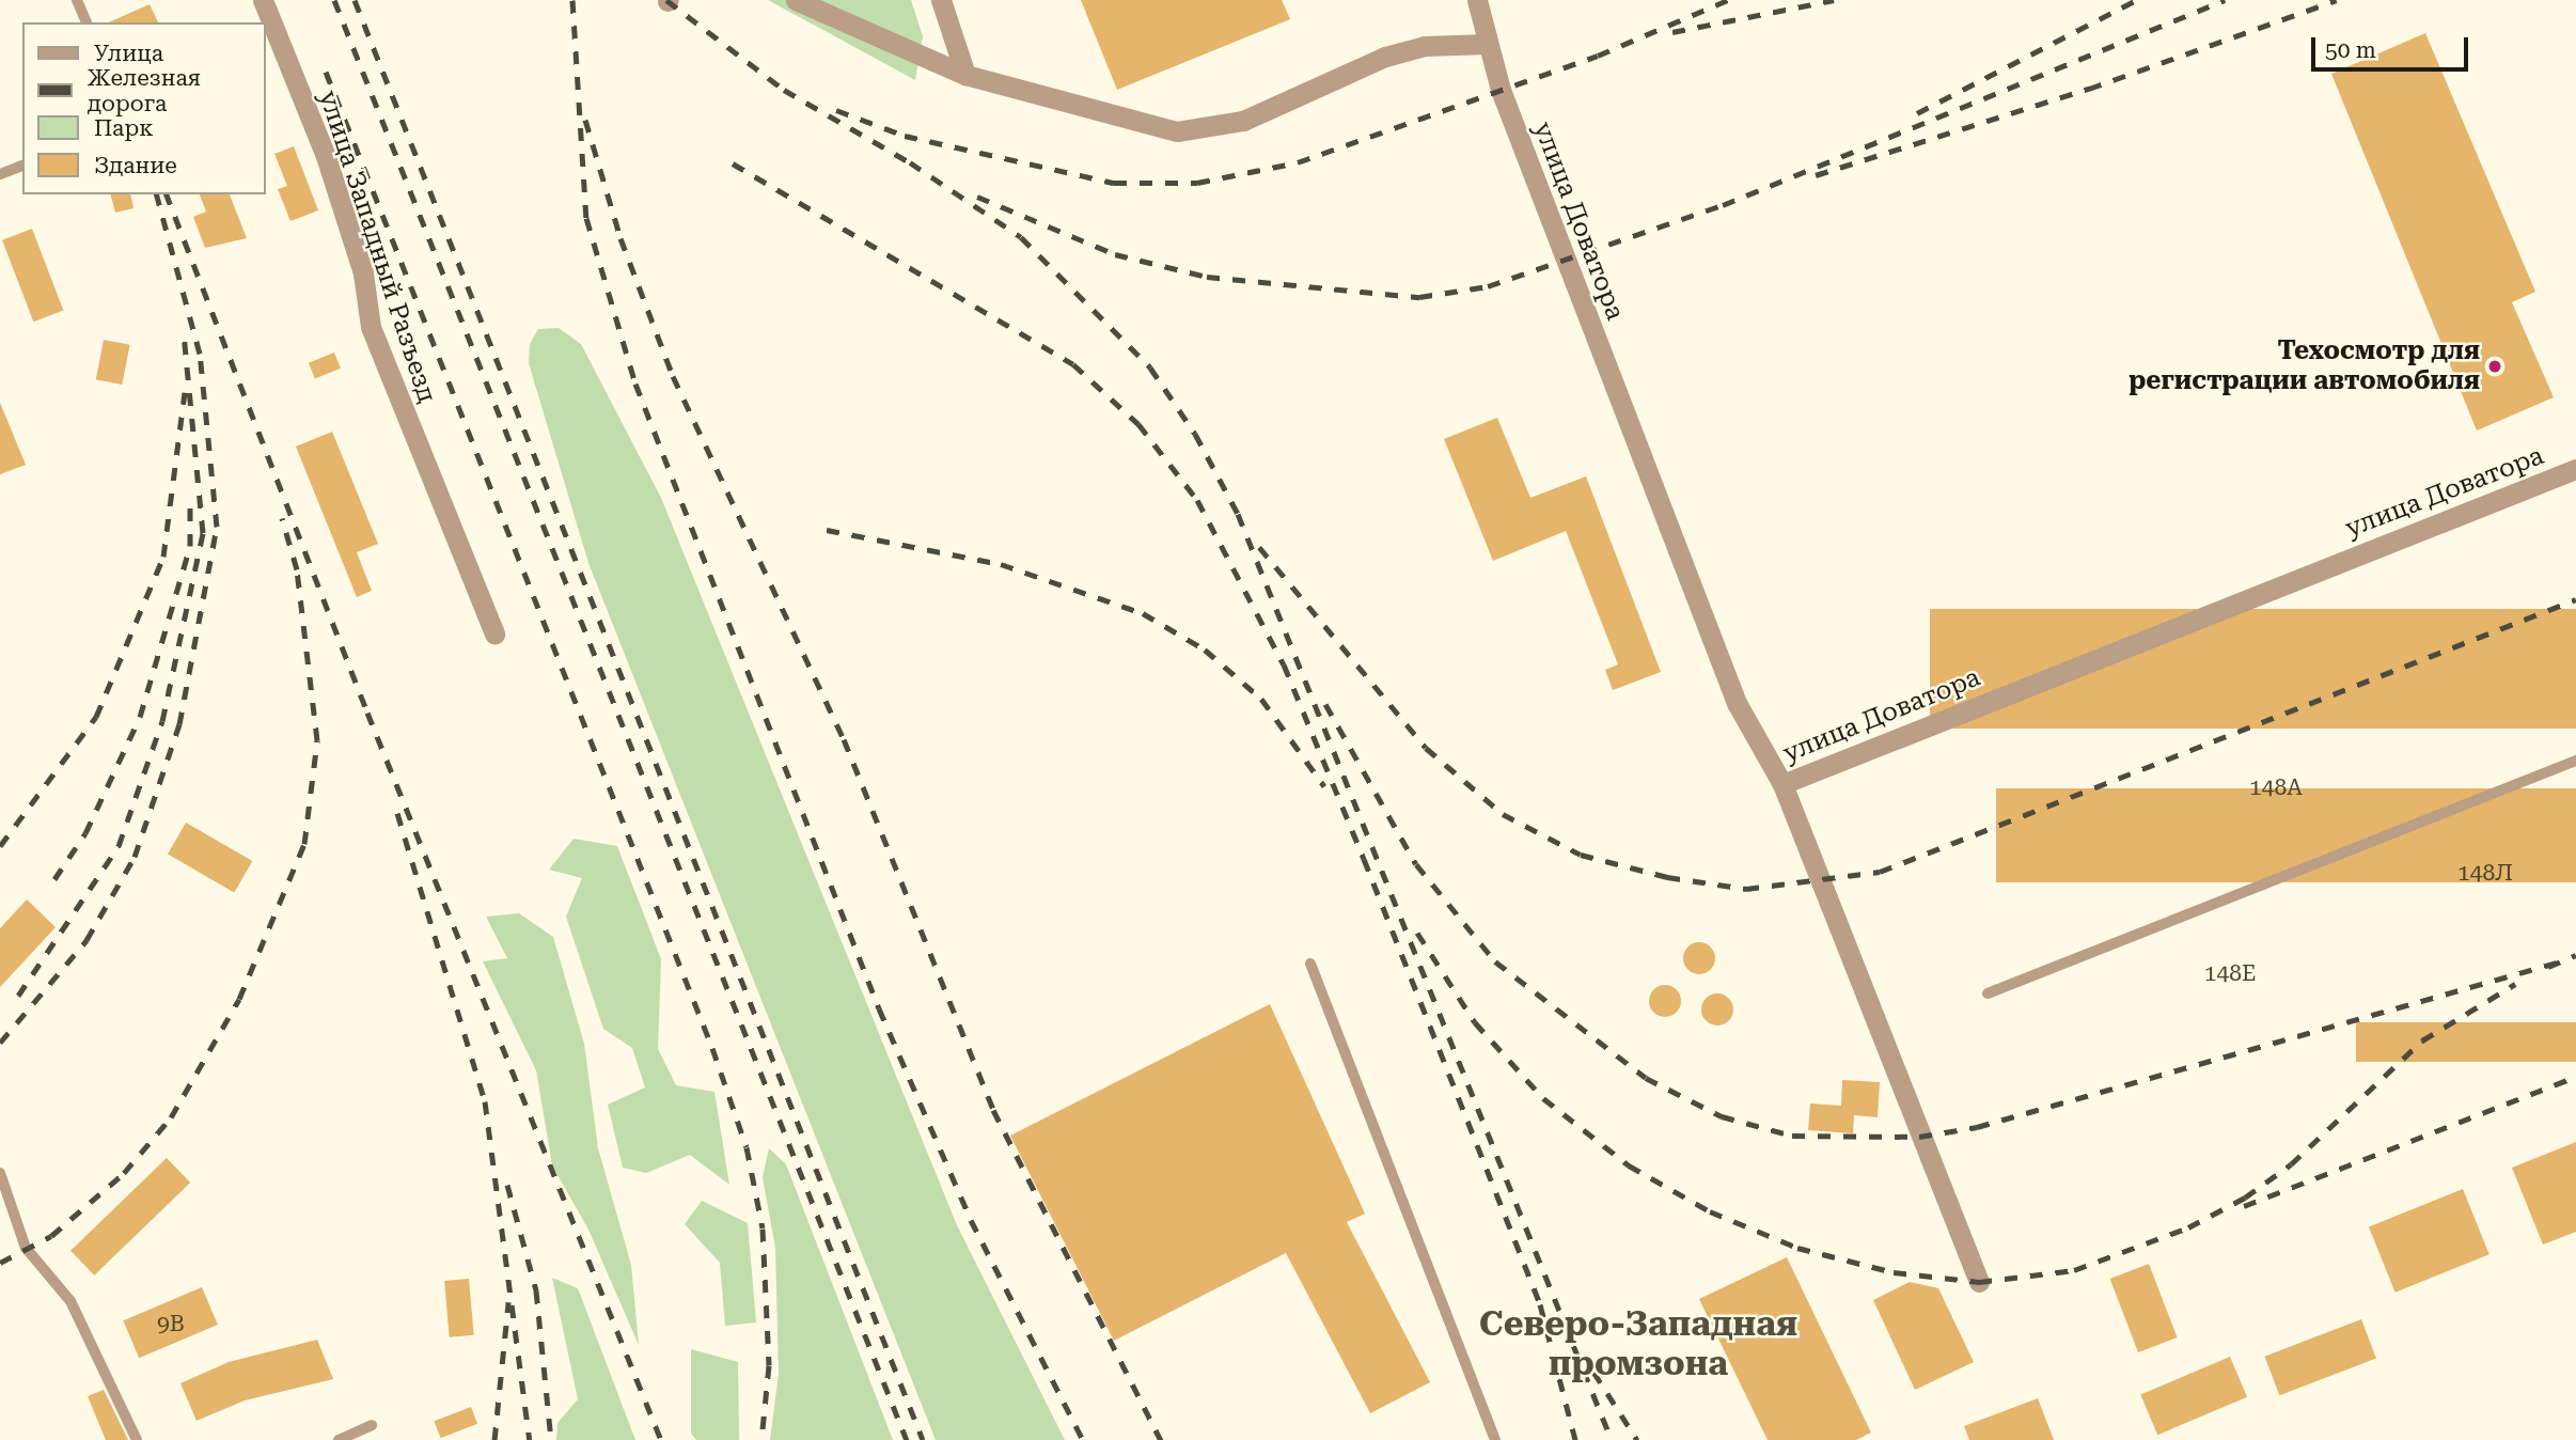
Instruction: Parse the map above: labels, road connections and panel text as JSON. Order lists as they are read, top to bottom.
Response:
{
  "streets": {
    "street": ["улица Доватора", "улица Западный Разъезд"]
  },
  "districts": ["Северо-Западная промзона"],
  "places": ["Техосмотр для регистрации автомобиля"],
  "house_numbers": [
    "148А",
    "148Л",
    "148Е",
    "9В"
  ],
  "legend": [
    "Улица",
    "Железная дорога",
    "Парк",
    "Здание"
  ],
  "scale_bar": "50 m"
}
